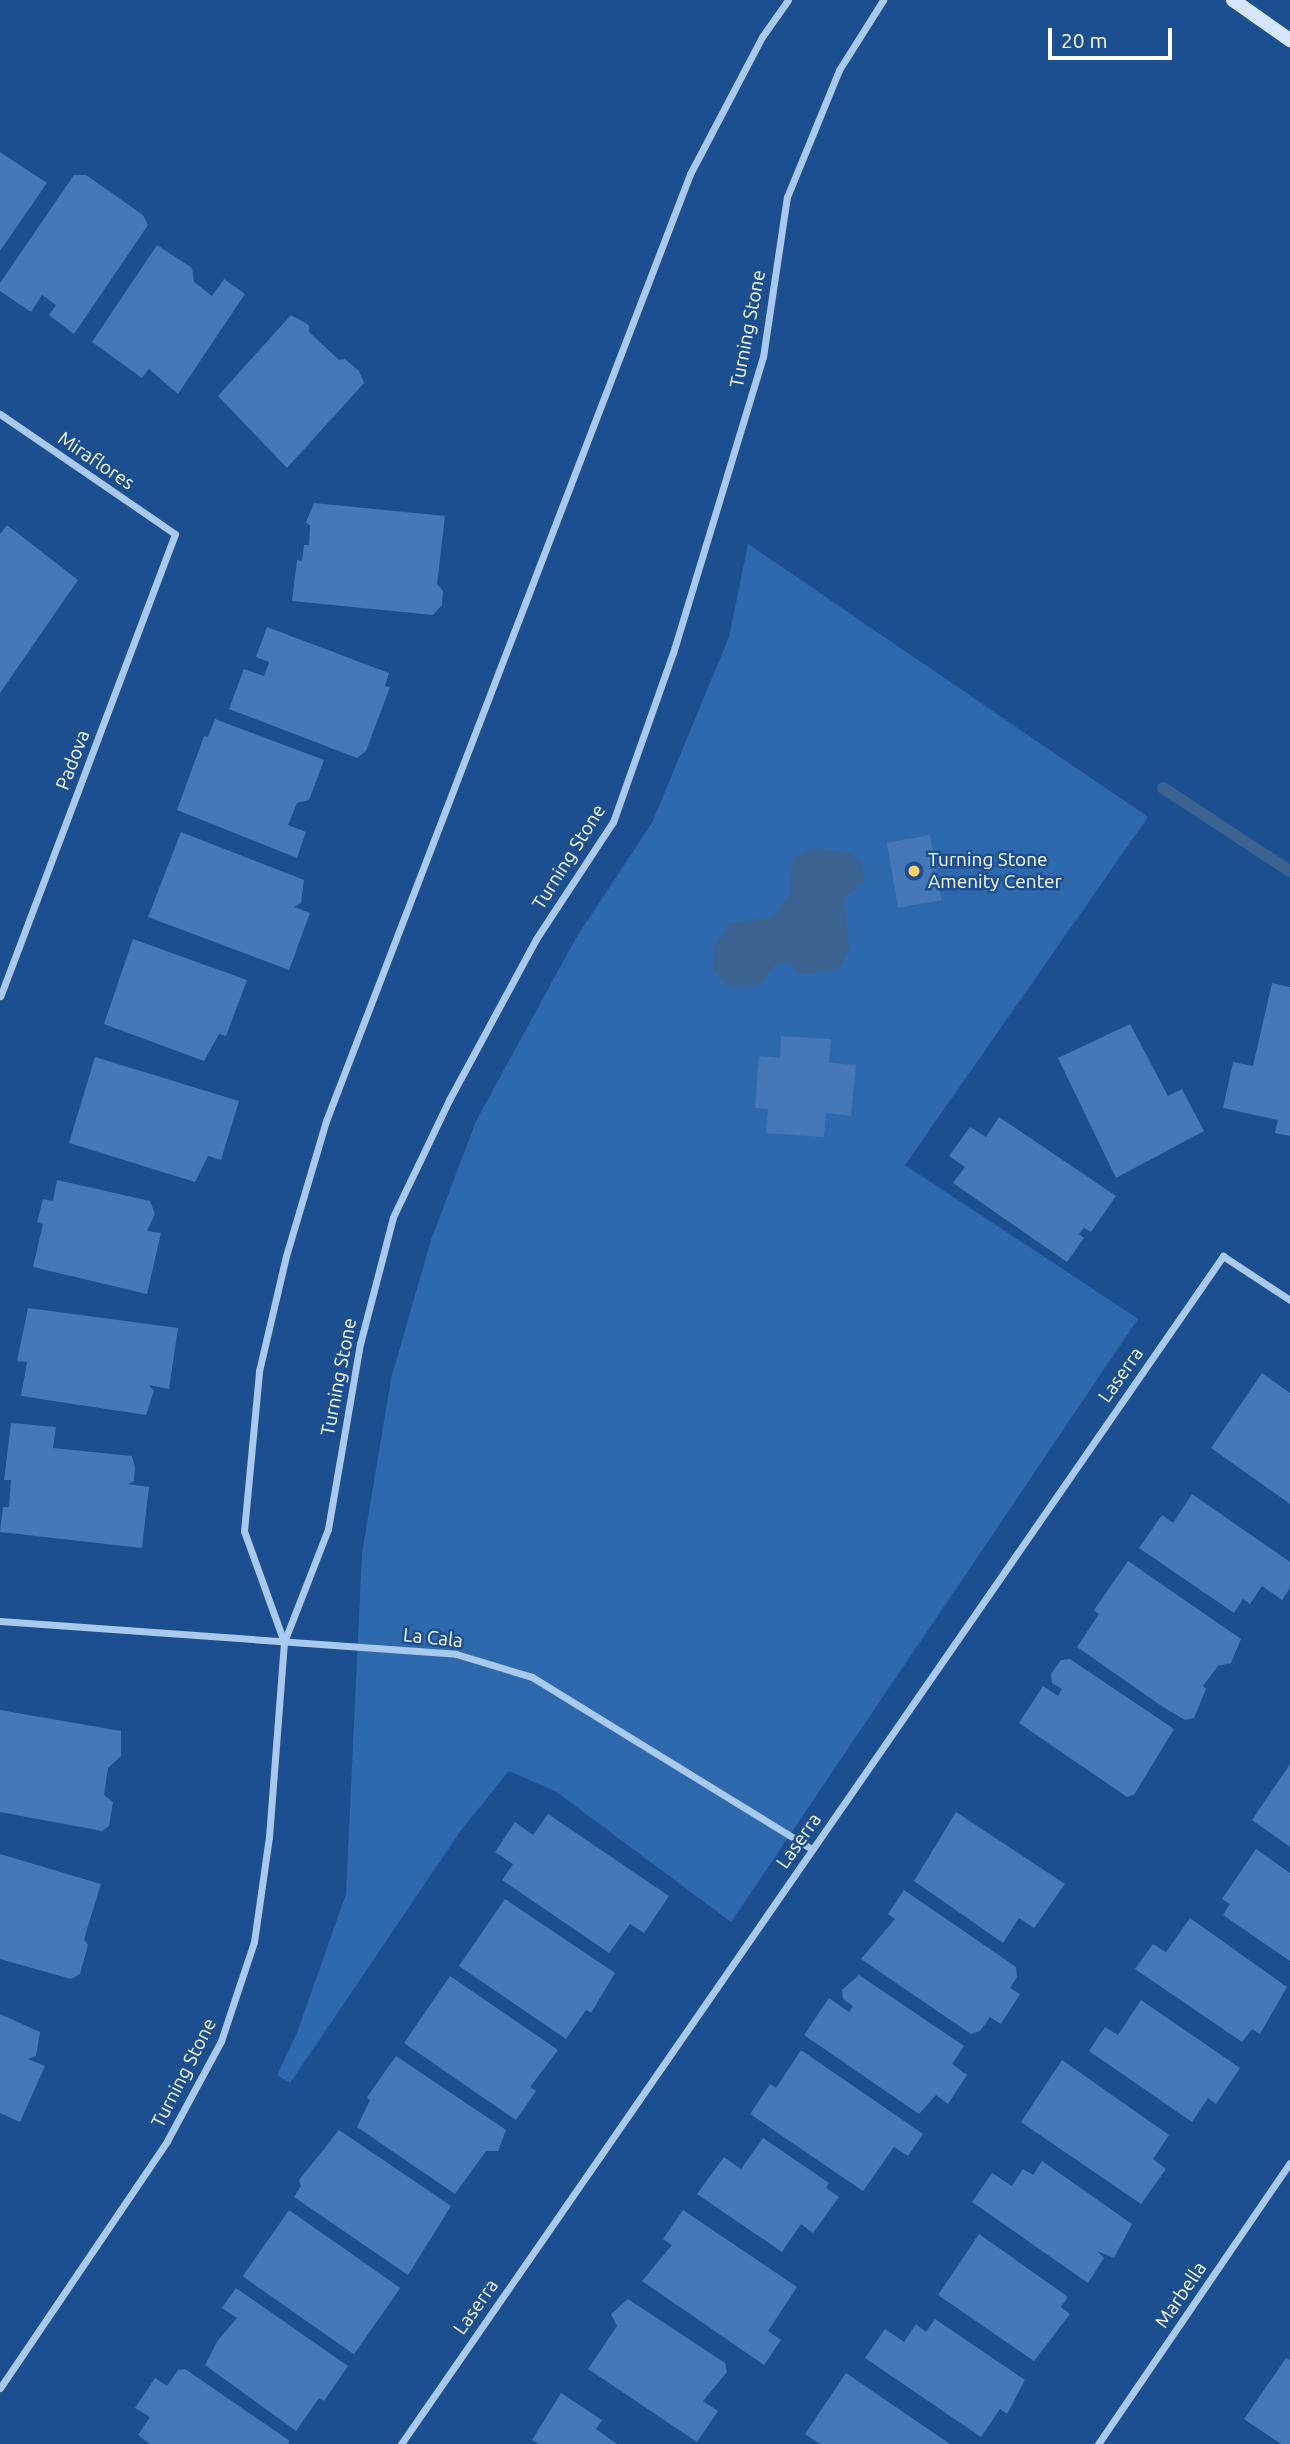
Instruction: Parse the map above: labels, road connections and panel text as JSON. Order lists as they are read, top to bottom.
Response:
{
  "streets": {
    "street": [
      "Turning Stone",
      "Miraflores",
      "Padova",
      "Laserra",
      "La Cala",
      "Marbella"
    ]
  },
  "crossings": [
    ["Turning Stone", "La Cala"],
    ["Miraflores", "Padova"],
    ["Laserra", "La Cala"]
  ],
  "places": ["Turning Stone Amenity Center"],
  "scale_bar": "20 m"
}
